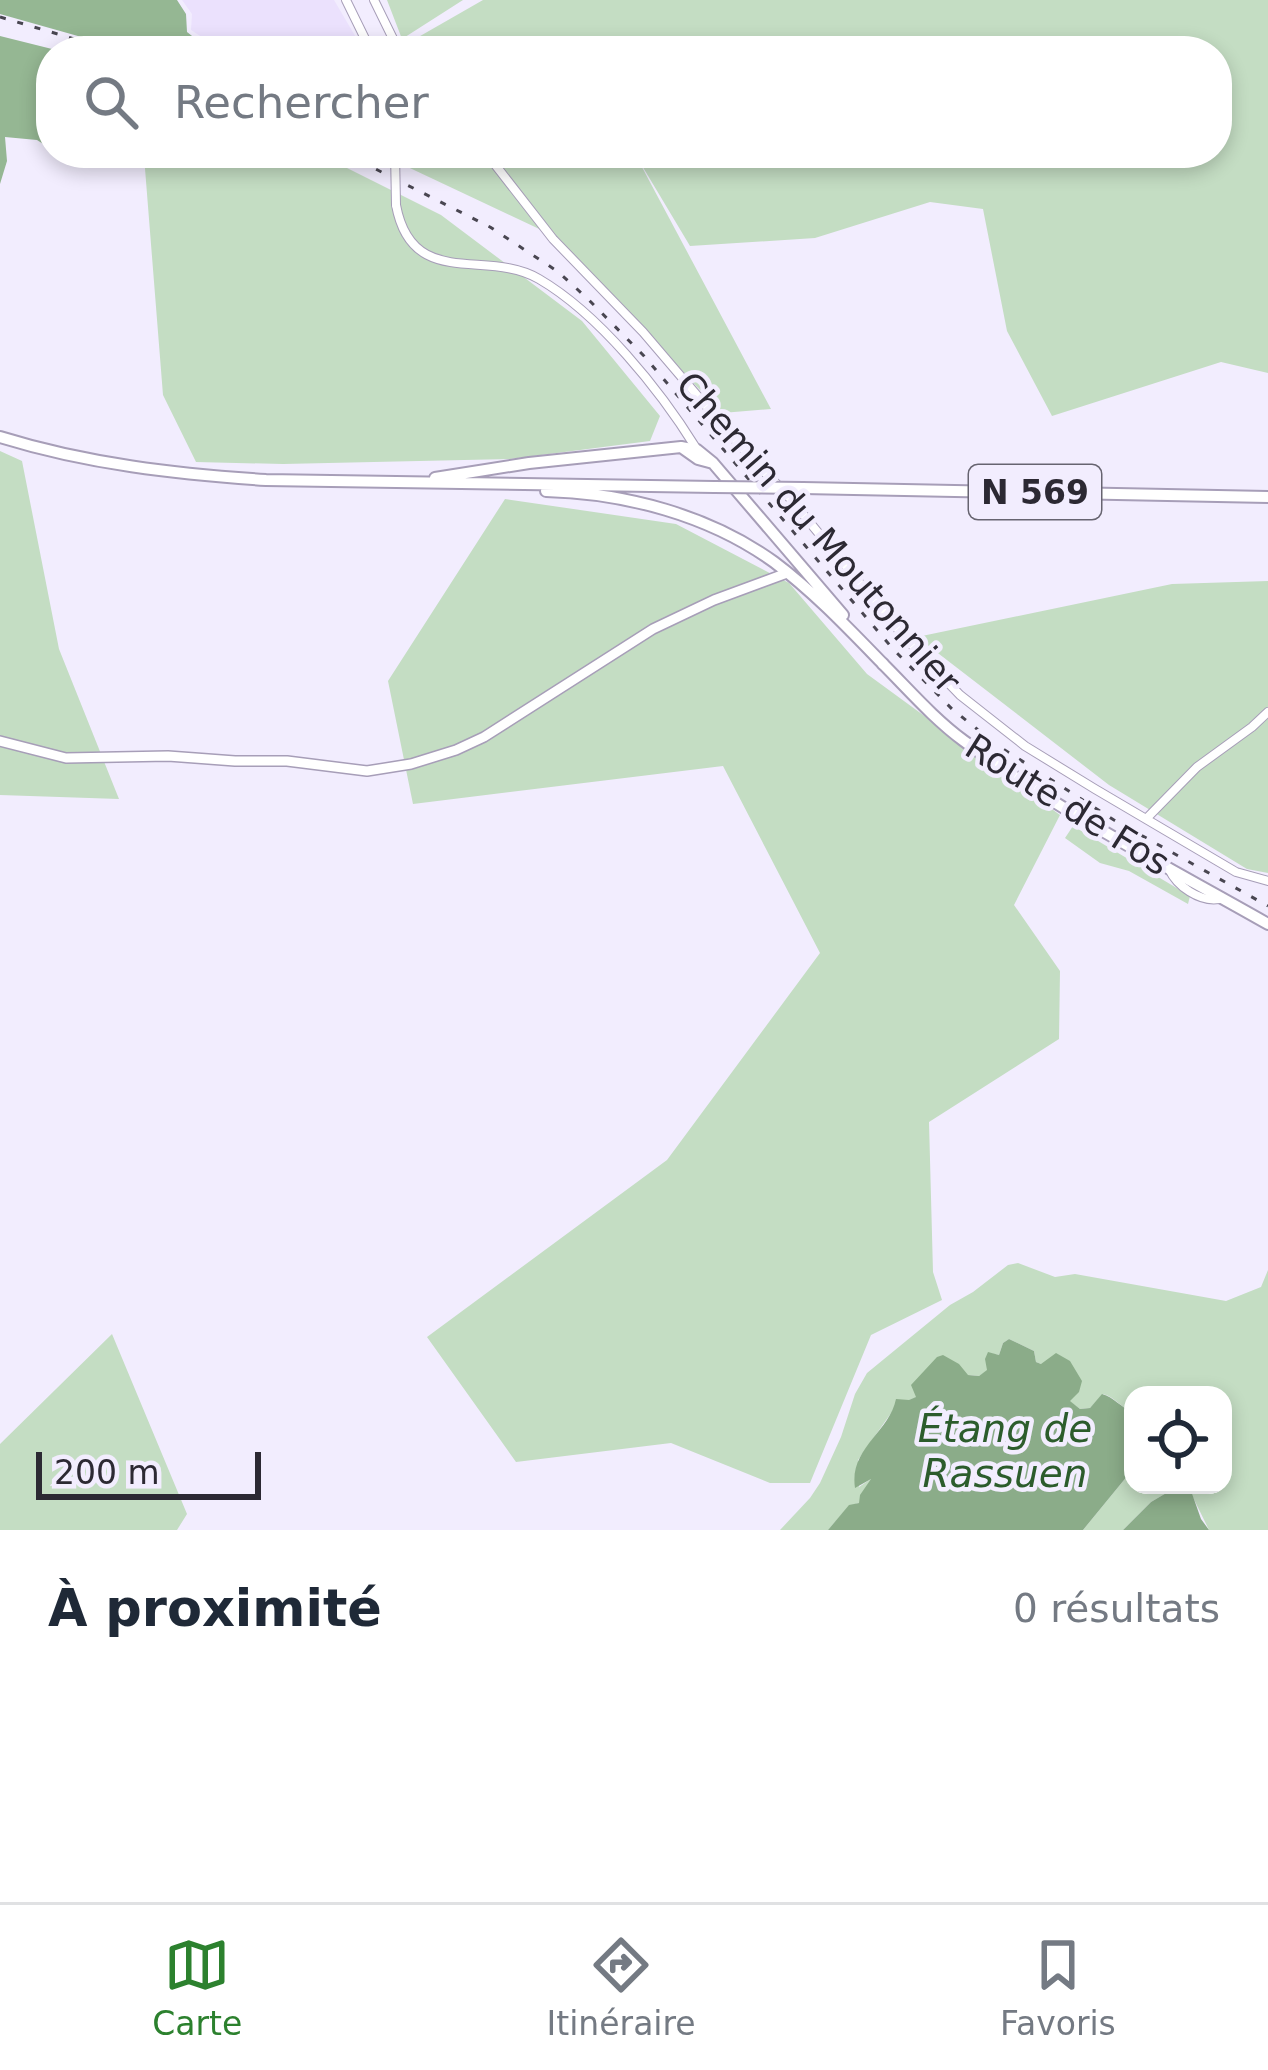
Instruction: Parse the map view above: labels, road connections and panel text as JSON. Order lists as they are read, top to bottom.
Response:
{
  "streets": {
    "main road": ["N 569", "Route de Fos"],
    "street": ["Chemin du Moutonnier"]
  },
  "water": ["Étang de Rassuen"],
  "scale_bar": "200 m",
  "page": {
    "search": "Rechercher",
    "scale": "200 m",
    "heading": ["À proximité", "0 résultats"],
    "nav": ["Carte", "Itinéraire", "Favoris"]
  }
}
